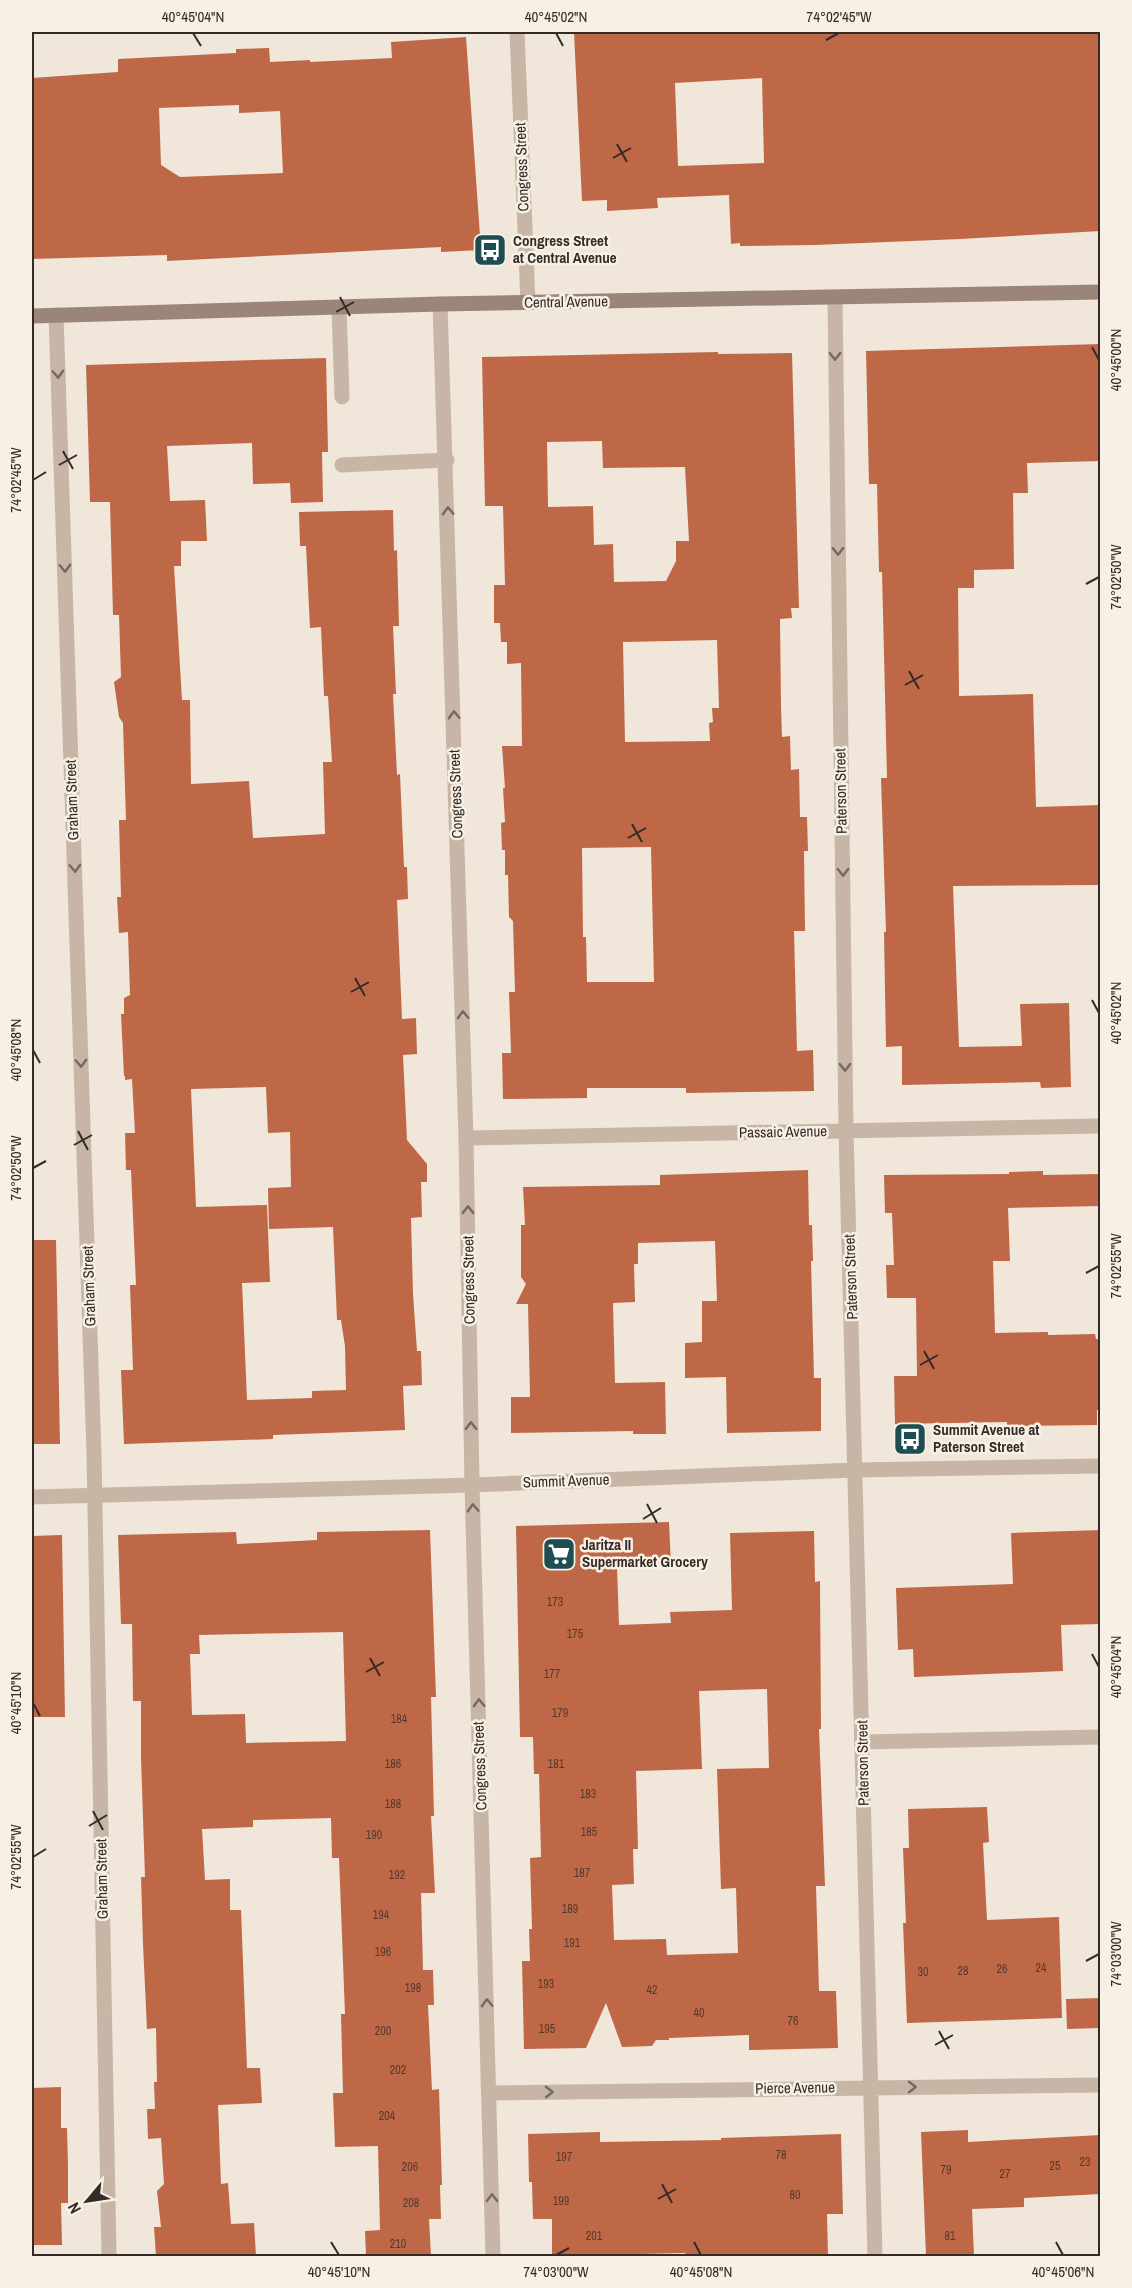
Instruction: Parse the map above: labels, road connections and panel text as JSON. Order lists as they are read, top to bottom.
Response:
{
  "streets": {
    "main road": ["Central Avenue"],
    "street": [
      "Congress Street",
      "Paterson Street",
      "Graham Street",
      "Passaic Avenue",
      "Summit Avenue",
      "Pierce Avenue"
    ]
  },
  "crossings": [
    ["Congress Street", "Central Avenue"],
    ["Congress Street", "Passaic Avenue"],
    ["Congress Street", "Summit Avenue"],
    ["Congress Street", "Pierce Avenue"],
    ["Central Avenue", "Paterson Street"],
    ["Central Avenue", "Graham Street"],
    ["Paterson Street", "Passaic Avenue"],
    ["Paterson Street", "Summit Avenue"],
    ["Paterson Street", "Pierce Avenue"],
    ["Graham Street", "Summit Avenue"]
  ],
  "one_way": [
    "Congress Street",
    "Paterson Street",
    "Graham Street",
    "Pierce Avenue"
  ],
  "places": {
    "bus stop": ["Congress Street at Central Avenue", "Summit Avenue at Paterson Street"],
    "supermarket": ["Jaritza II Supermarket Grocery"]
  },
  "house_numbers": [
    "173",
    "175",
    "177",
    "179",
    "184",
    "186",
    "181",
    "183",
    "188",
    "185",
    "190",
    "187",
    "192",
    "189",
    "194",
    "191",
    "196",
    "24",
    "26",
    "28",
    "30",
    "193",
    "198",
    "42",
    "40",
    "76",
    "195",
    "200",
    "202",
    "204",
    "78",
    "197",
    "23",
    "25",
    "206",
    "79",
    "27",
    "80",
    "199",
    "208",
    "201",
    "81",
    "210"
  ],
  "north": "bottom left",
  "coordinates": [
    "40°45'04\"N",
    "40°45'02\"N",
    "74°02'45\"W",
    "40°45'00\"N",
    "74°02'50\"W",
    "40°45'08\"N",
    "74°02'55\"W",
    "40°45'10\"N",
    "74°03'00\"W",
    "40°45'06\"N"
  ]
}
